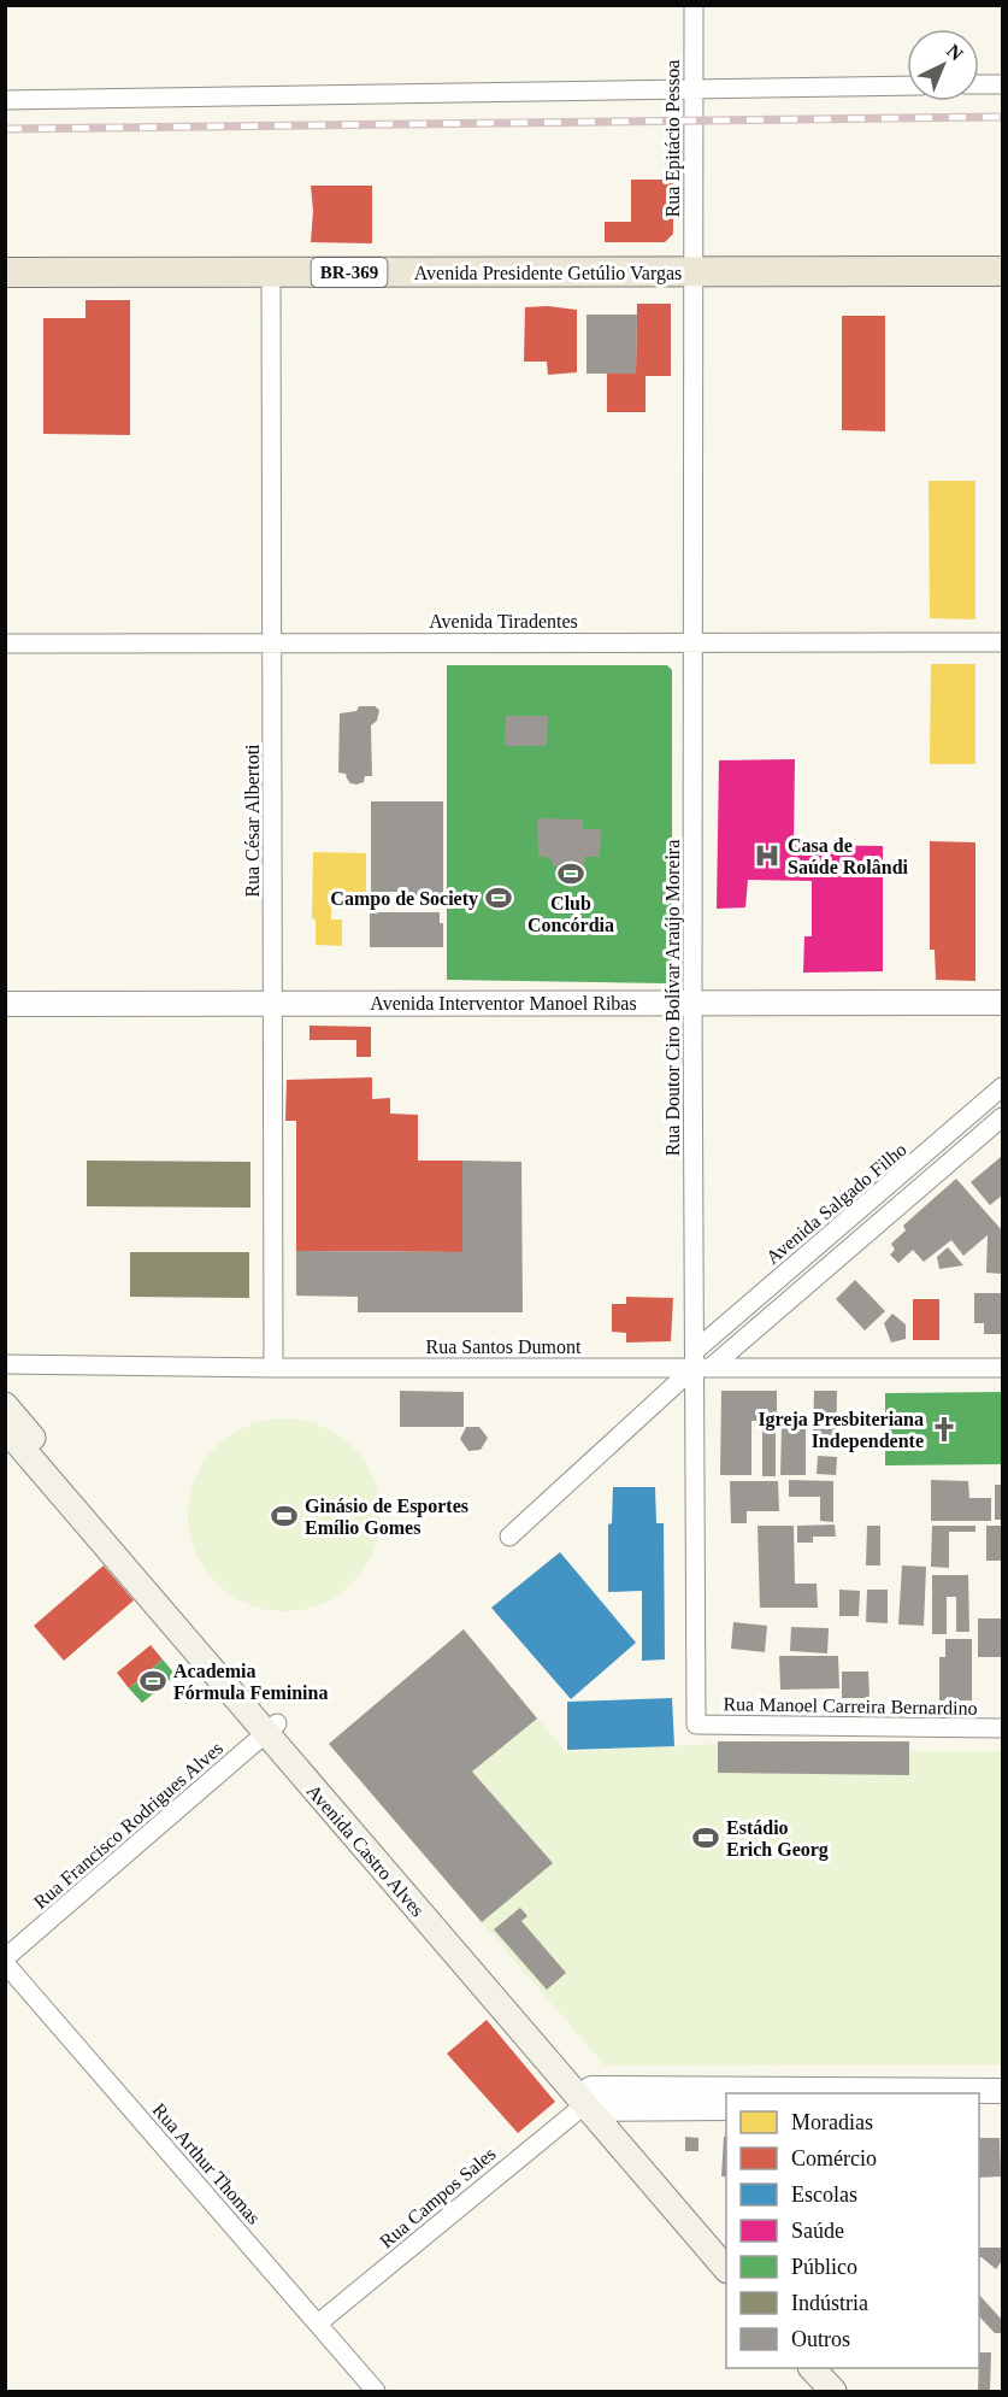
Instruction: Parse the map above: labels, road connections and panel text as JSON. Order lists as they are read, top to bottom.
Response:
{
  "streets": {
    "main road": ["BR-369", "Avenida Presidente Getúlio Vargas", "Avenida Castro Alves"],
    "street": [
      "Rua Epitácio Pessoa",
      "Avenida Tiradentes",
      "Rua César Albertoti",
      "Rua Doutor Ciro Bolívar Araújo Moreira",
      "Avenida Interventor Manoel Ribas",
      "Avenida Salgado Filho",
      "Rua Santos Dumont",
      "Rua Manoel Carreira Bernardino",
      "Rua Francisco Rodrigues Alves",
      "Rua Arthur Thomas",
      "Rua Campos Sales"
    ]
  },
  "crossings": [
    ["Rua Epitácio Pessoa", "Avenida Presidente Getúlio Vargas"],
    ["Rua Epitácio Pessoa", "Rua Doutor Ciro Bolívar Araújo Moreira"],
    ["Avenida Presidente Getúlio Vargas", "Rua César Albertoti"],
    ["Avenida Presidente Getúlio Vargas", "Rua Doutor Ciro Bolívar Araújo Moreira"],
    ["Avenida Tiradentes", "Rua César Albertoti"],
    ["Avenida Tiradentes", "Rua Doutor Ciro Bolívar Araújo Moreira"],
    ["Rua César Albertoti", "Avenida Interventor Manoel Ribas"],
    ["Rua César Albertoti", "Rua Santos Dumont"],
    ["Rua Doutor Ciro Bolívar Araújo Moreira", "Avenida Interventor Manoel Ribas"],
    ["Rua Doutor Ciro Bolívar Araújo Moreira", "Avenida Salgado Filho"],
    ["Rua Doutor Ciro Bolívar Araújo Moreira", "Rua Santos Dumont"],
    ["Rua Doutor Ciro Bolívar Araújo Moreira", "Rua Manoel Carreira Bernardino"],
    ["Avenida Salgado Filho", "Rua Santos Dumont"],
    ["Rua Francisco Rodrigues Alves", "Avenida Castro Alves"],
    ["Rua Francisco Rodrigues Alves", "Rua Arthur Thomas"],
    ["Avenida Castro Alves", "Rua Campos Sales"],
    ["Rua Arthur Thomas", "Rua Campos Sales"]
  ],
  "places": {
    "hospital": ["Casa de Saúde Rolândi"],
    "sports": [
      "Club Concórdia",
      "Campo de Society",
      "Ginásio de Esportes Emílio Gomes",
      "Academia Fórmula Feminina",
      "Estádio Erich Georg"
    ],
    "church": ["Igreja Presbiteriana Independente"]
  },
  "legend": [
    "Moradias",
    "Comércio",
    "Escolas",
    "Saúde",
    "Público",
    "Indústria",
    "Outros"
  ],
  "north": "top right"
}
